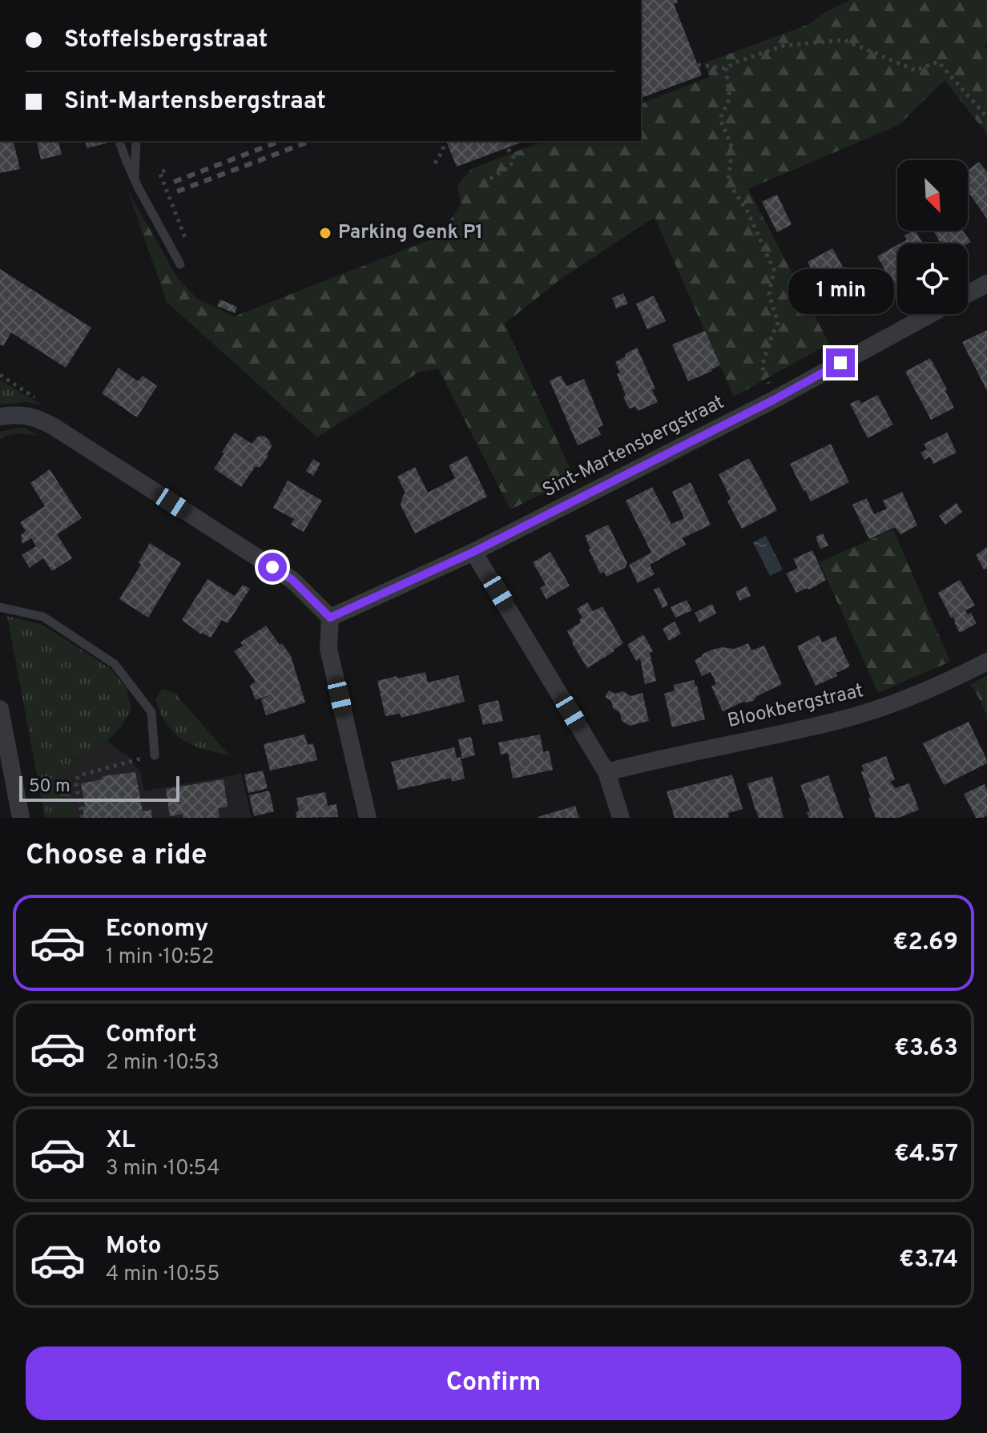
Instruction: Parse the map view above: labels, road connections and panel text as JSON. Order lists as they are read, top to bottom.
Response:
{
  "streets": {
    "street": ["Sint-Martensbergstraat", "Blookbergstraat"]
  },
  "places": ["Parking Genk P1"],
  "scale_bar": "50 m",
  "north": "bottom right",
  "page": {
    "banner": ["Stoffelsbergstraat", "Sint-Martensbergstraat"],
    "bubble": "1 min",
    "scale": "50 m",
    "heading": "Choose a ride",
    "list": [
      {
        "name": "Economy",
        "note": "1 min · 10:52",
        "value": "€2.69"
      },
      {
        "name": "Comfort",
        "note": "2 min · 10:53",
        "value": "€3.63"
      },
      {
        "name": "XL",
        "note": "3 min · 10:54",
        "value": "€4.57"
      },
      {
        "name": "Moto",
        "note": "4 min · 10:55",
        "value": "€3.74"
      }
    ],
    "buttons": "Confirm"
  }
}
